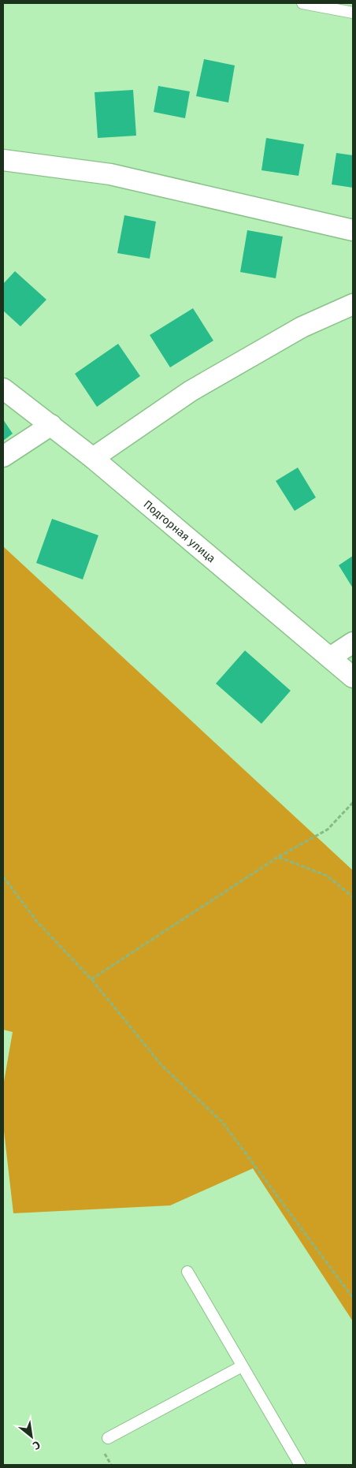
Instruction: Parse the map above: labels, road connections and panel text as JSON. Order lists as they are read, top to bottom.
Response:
{
  "streets": {
    "street": ["Подгорная улица"]
  },
  "north": "bottom right"
}
